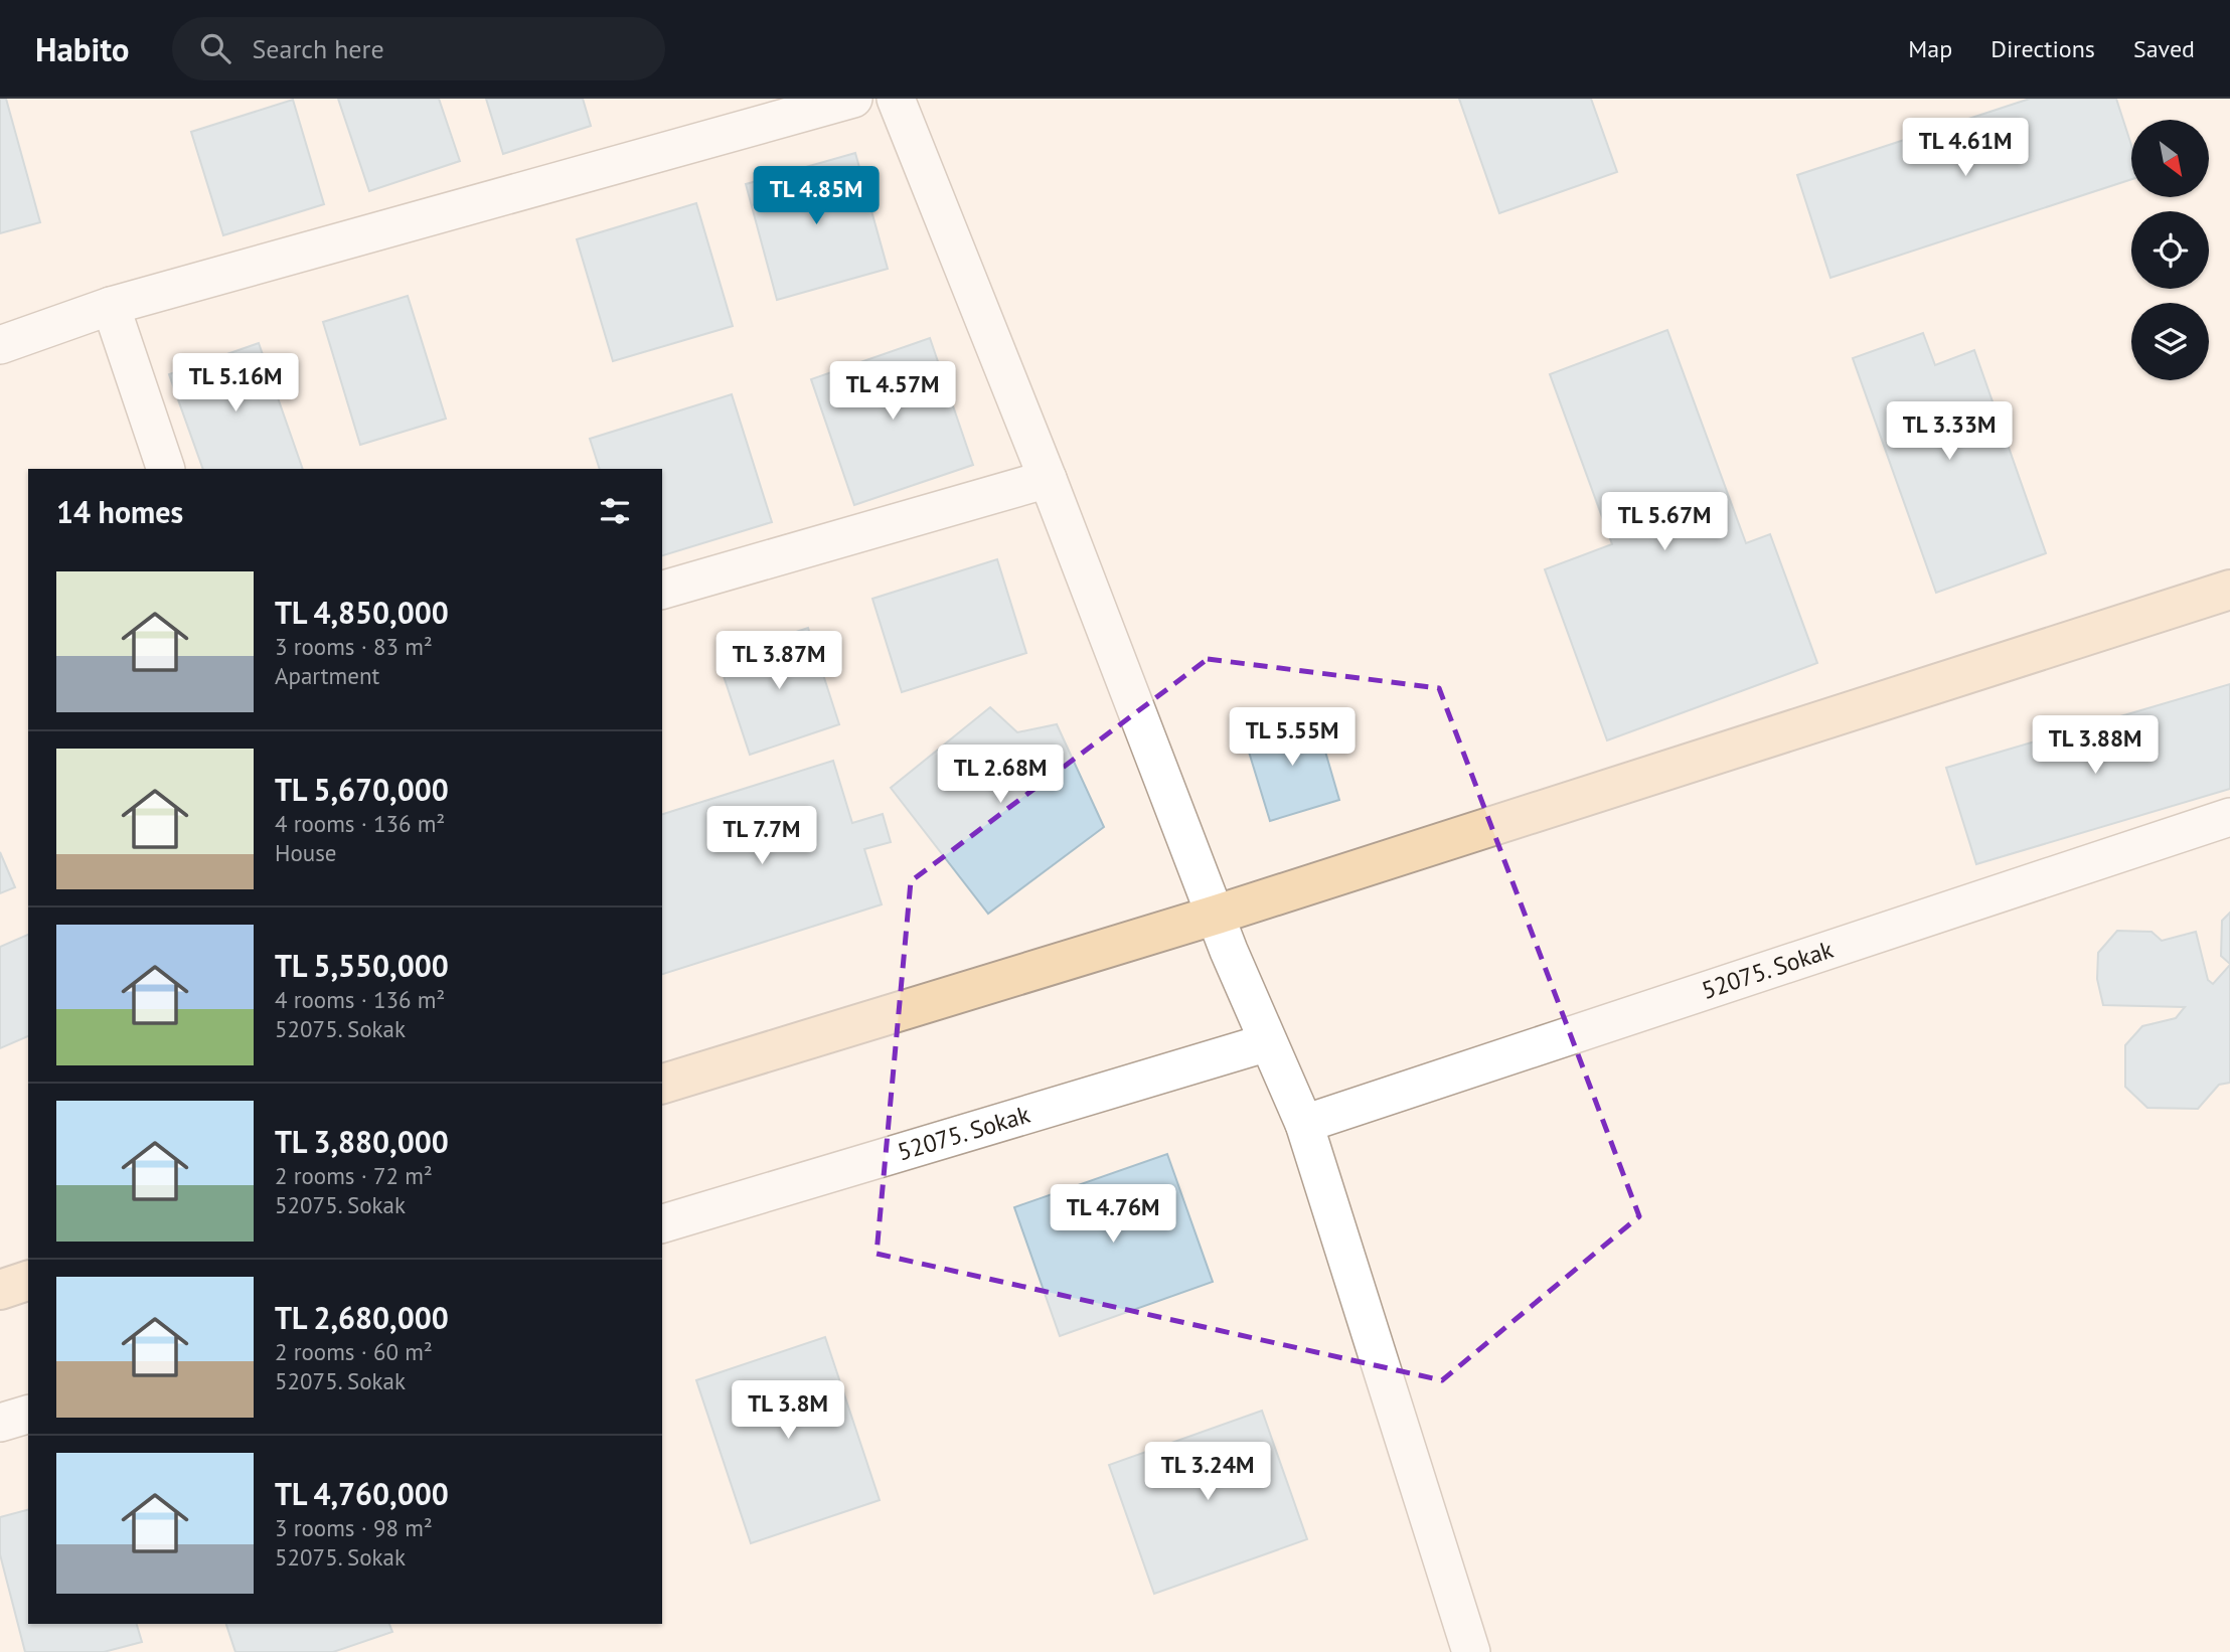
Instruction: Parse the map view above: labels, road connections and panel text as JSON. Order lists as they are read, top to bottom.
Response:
{
  "streets": {
    "street": ["52075. Sokak"]
  },
  "north": "bottom right",
  "page": {
    "header": "Habito",
    "search": "Search here",
    "nav": ["Map", "Directions", "Saved"],
    "price": [
      "TL 4.61M",
      "TL 4.85M",
      "TL 5.16M",
      "TL 4.57M",
      "TL 3.33M",
      "TL 5.67M",
      "TL 3.87M",
      "TL 5.55M",
      "TL 3.88M",
      "TL 2.68M",
      "TL 7.7M",
      "TL 4.76M",
      "TL 3.8M",
      "TL 3.24M"
    ],
    "heading": "14 homes",
    "list": [
      {
        "name": "TL 4,850,000",
        "note": "3 rooms · 83 m² · Apartment"
      },
      {
        "name": "TL 5,670,000",
        "note": "4 rooms · 136 m² · House"
      },
      {
        "name": "TL 5,550,000",
        "note": "4 rooms · 136 m² · 52075. Sokak"
      },
      {
        "name": "TL 3,880,000",
        "note": "2 rooms · 72 m² · 52075. Sokak"
      },
      {
        "name": "TL 2,680,000",
        "note": "2 rooms · 60 m² · 52075. Sokak"
      },
      {
        "name": "TL 4,760,000",
        "note": "3 rooms · 98 m² · 52075. Sokak"
      }
    ]
  }
}
